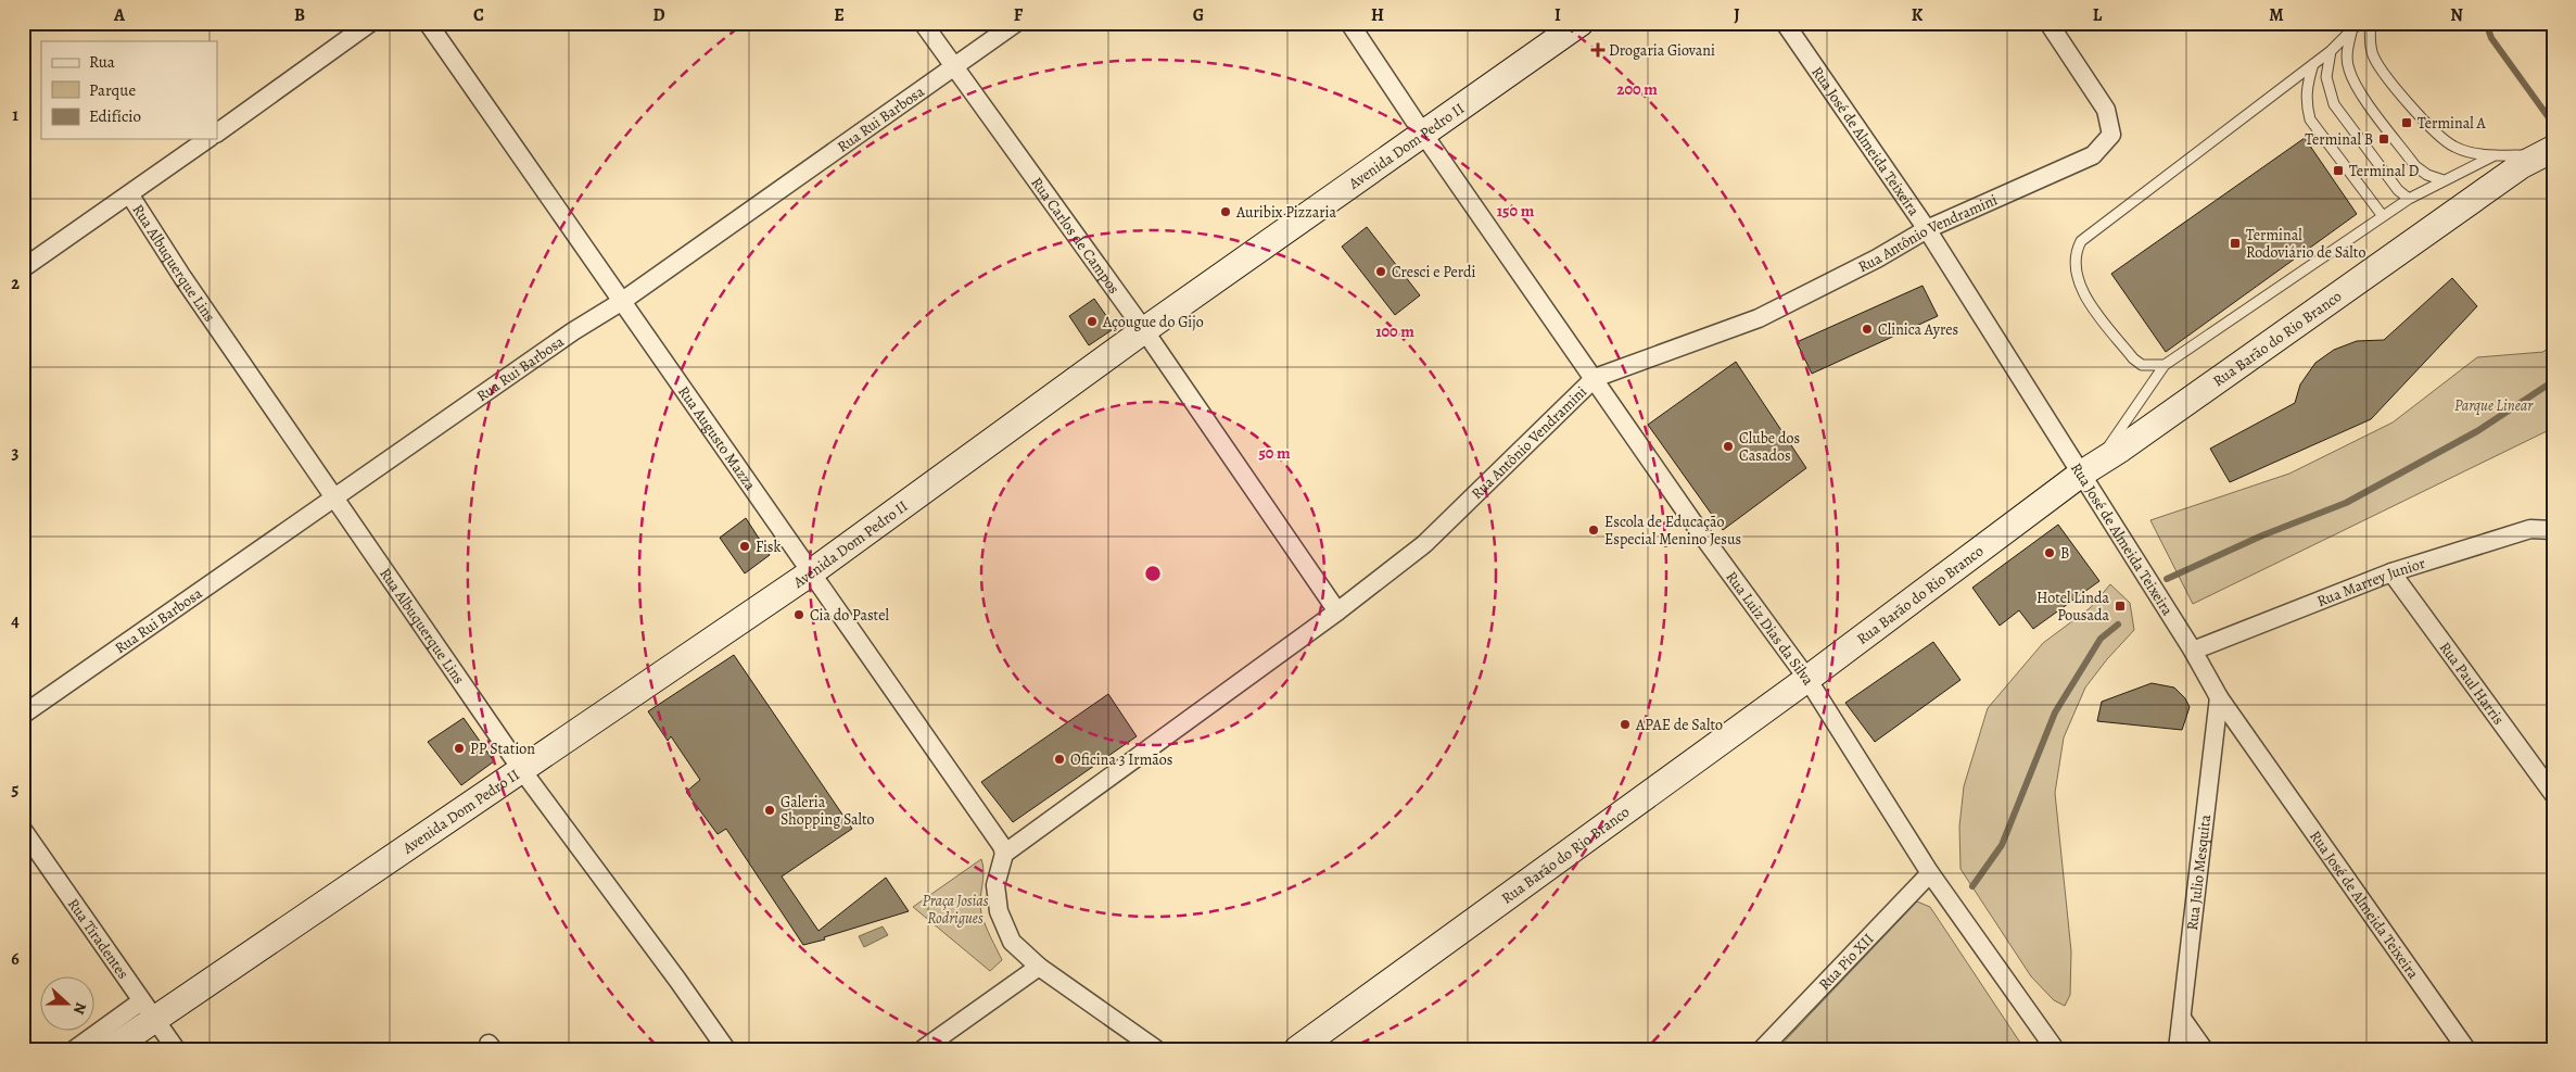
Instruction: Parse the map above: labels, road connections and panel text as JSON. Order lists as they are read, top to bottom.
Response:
{
  "streets": {
    "main road": ["Avenida Dom Pedro II", "Rua Barão do Rio Branco"],
    "street": [
      "Rua Rui Barbosa",
      "Rua José de Almeida Teixeira",
      "Rua Antônio Vendramini",
      "Rua Carlos de Campos",
      "Rua Albuquerque Lins",
      "Rua Augusto Mazza",
      "Rua Marrey Junior",
      "Rua Luiz Dias da Silva",
      "Rua Paul Harris",
      "Rua Julio Mesquita",
      "Rua Tiradentes",
      "Rua Pio XII"
    ]
  },
  "crossings": [
    ["Rua Rui Barbosa", "Rua Carlos de Campos"],
    ["Rua Rui Barbosa", "Rua Albuquerque Lins"],
    ["Rua Rui Barbosa", "Rua Augusto Mazza"],
    ["Rua José de Almeida Teixeira", "Rua Antônio Vendramini"],
    ["Rua José de Almeida Teixeira", "Rua Barão do Rio Branco"],
    ["Rua José de Almeida Teixeira", "Rua Marrey Junior"],
    ["Rua José de Almeida Teixeira", "Rua Julio Mesquita"],
    ["Avenida Dom Pedro II", "Rua Carlos de Campos"],
    ["Avenida Dom Pedro II", "Rua Albuquerque Lins"],
    ["Avenida Dom Pedro II", "Rua Augusto Mazza"],
    ["Avenida Dom Pedro II", "Rua Luiz Dias da Silva"],
    ["Avenida Dom Pedro II", "Rua Tiradentes"],
    ["Rua Antônio Vendramini", "Rua Carlos de Campos"],
    ["Rua Antônio Vendramini", "Rua Augusto Mazza"],
    ["Rua Antônio Vendramini", "Rua Luiz Dias da Silva"],
    ["Rua Barão do Rio Branco", "Rua Luiz Dias da Silva"],
    ["Rua Marrey Junior", "Rua Paul Harris"],
    ["Rua Luiz Dias da Silva", "Rua Pio XII"]
  ],
  "parks": ["Parque Linear", "Praça Josias Rodrigues"],
  "places": {
    "health": ["Drogaria Giovani"],
    "transit": [
      "Terminal A",
      "Terminal B",
      "Terminal D",
      "Terminal Rodoviário de Salto",
      "Hotel Linda Pousada"
    ],
    "other": [
      "Auribix Pizzaria",
      "Cresci e Perdi",
      "Açougue do Gijo",
      "Clinica Ayres",
      "Clube dos Casados",
      "Escola de Educação Especial Menino Jesus",
      "Fisk",
      "B",
      "Cia do Pastel",
      "APAE de Salto",
      "PP Station",
      "Oficina 3 Irmãos",
      "Galeria Shopping Salto"
    ]
  },
  "legend": ["Rua", "Parque", "Edifício"],
  "north": "right",
  "grid": {
    "columns": [
      "A",
      "B",
      "C",
      "D",
      "E",
      "F",
      "G",
      "H",
      "I",
      "J",
      "K",
      "L",
      "M",
      "N"
    ],
    "rows": [
      "1",
      "2",
      "3",
      "4",
      "5",
      "6"
    ]
  },
  "rings": [
    "200 m",
    "150 m",
    "100 m",
    "50 m"
  ]
}
